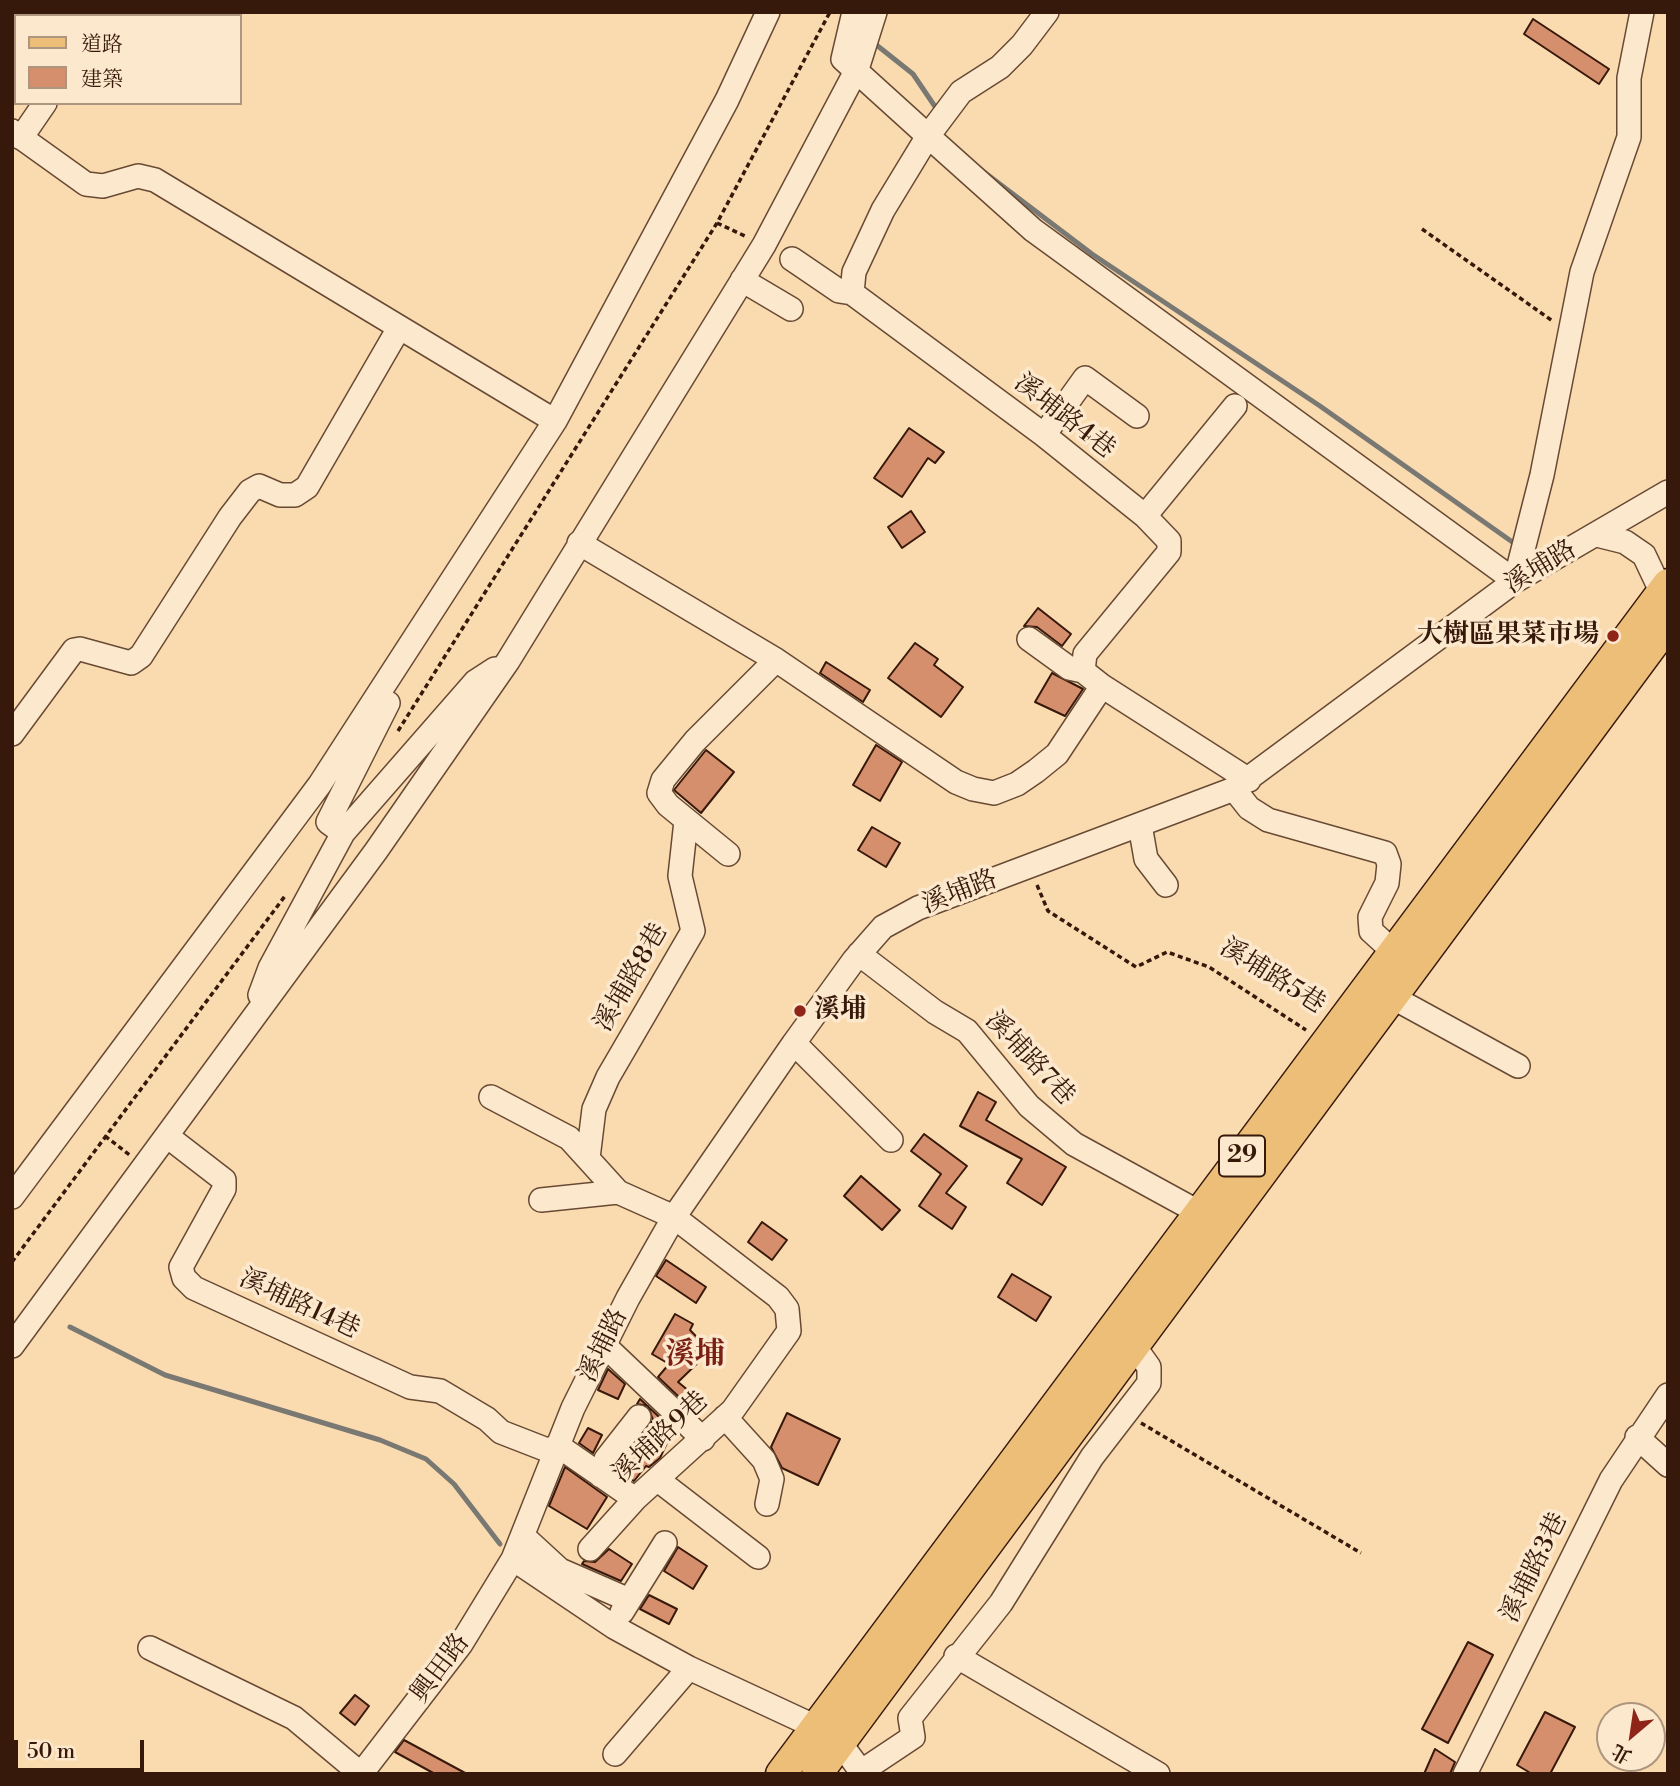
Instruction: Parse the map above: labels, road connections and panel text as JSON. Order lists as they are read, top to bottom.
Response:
{
  "streets": {
    "main road": ["29"],
    "street": [
      "溪埔路4巷",
      "溪埔路",
      "溪埔路8巷",
      "溪埔路7巷",
      "溪埔路14巷",
      "溪埔路9巷",
      "溪埔路3巷",
      "興田路"
    ],
    "path": ["溪埔路5巷"]
  },
  "crossings": [
    ["溪埔路", "溪埔路5巷"],
    ["溪埔路", "溪埔路7巷"],
    ["溪埔路", "溪埔路14巷"],
    ["溪埔路", "溪埔路9巷"],
    ["溪埔路", "興田路"],
    ["溪埔路5巷", "29"],
    ["溪埔路7巷", "29"]
  ],
  "districts": ["溪埔"],
  "places": ["大樹區果菜市場", "溪埔"],
  "legend": ["道路", "建築"],
  "scale_bar": "50 m",
  "north": "bottom left"
}
